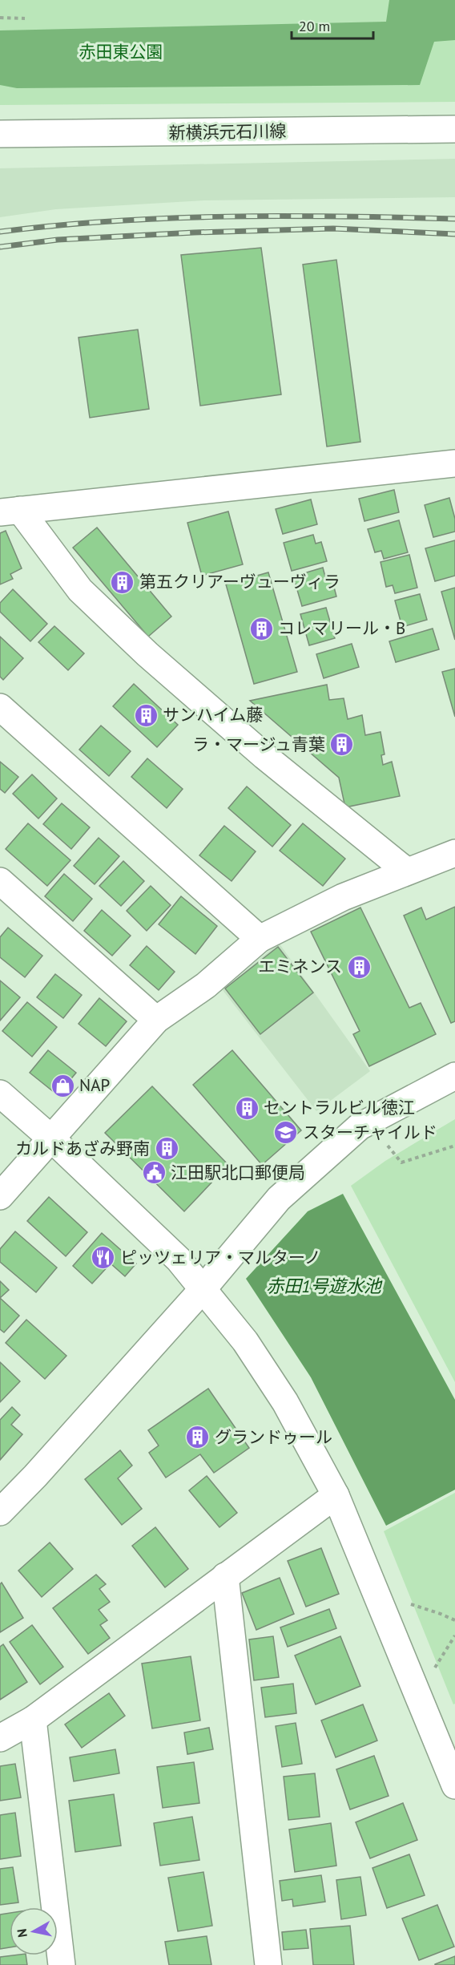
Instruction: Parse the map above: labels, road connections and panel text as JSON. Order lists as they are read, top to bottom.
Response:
{
  "streets": {
    "street": ["新横浜元石川線"]
  },
  "water": ["赤田1号遊水池"],
  "parks": ["赤田東公園"],
  "places": {
    "building": [
      "第五クリアーヴューヴィラ",
      "コレマリール・B",
      "サンハイム藤",
      "ラ・マージュ青葉",
      "エミネンス",
      "セントラルビル徳江",
      "カルドあざみ野南",
      "グランドゥール"
    ],
    "shop": ["NAP"],
    "school or university": ["スターチャイルド"],
    "public building": ["江田駅北口郵便局"],
    "restaurant": ["ピッツェリア・マルターノ"]
  },
  "scale_bar": "20 m",
  "north": "left"
}
